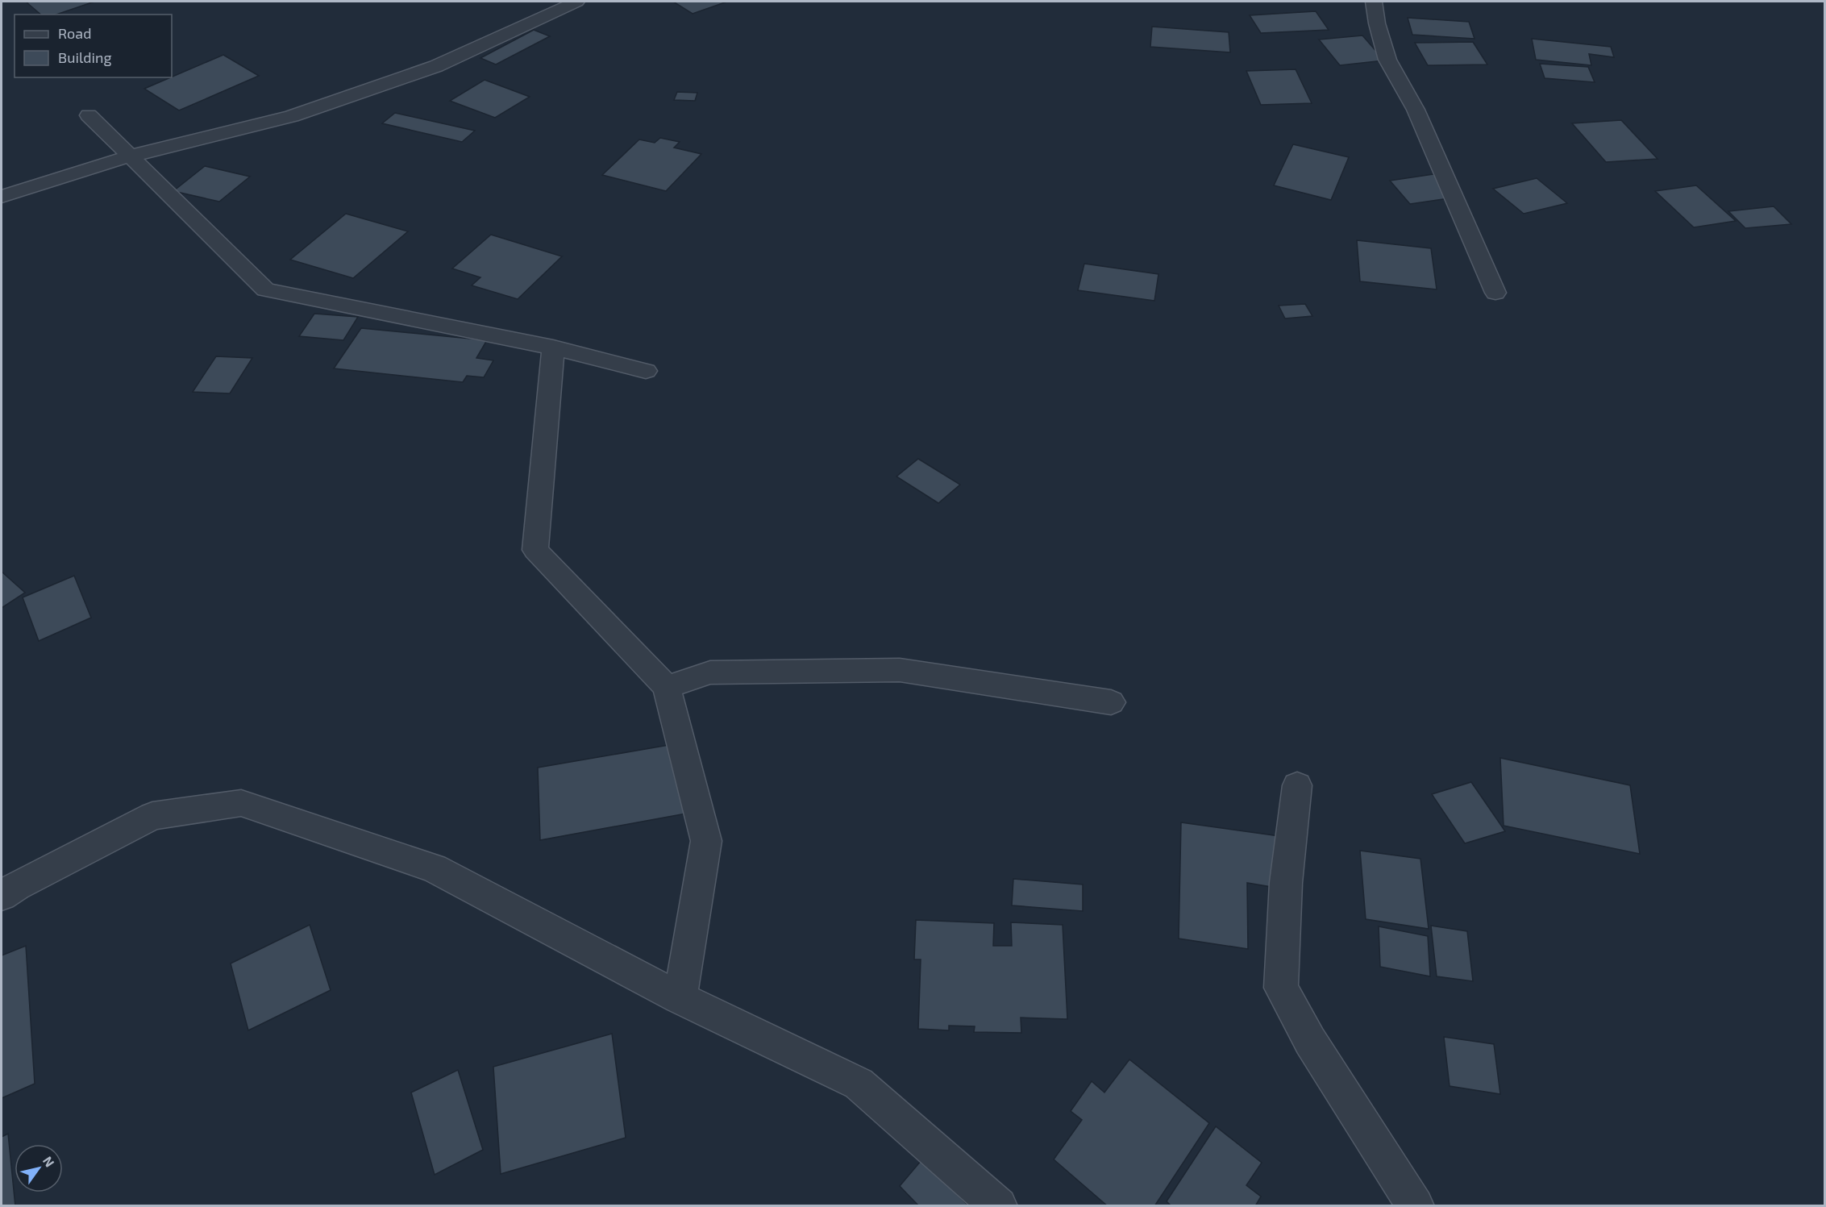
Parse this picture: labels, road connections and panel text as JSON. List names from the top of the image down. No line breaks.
{"legend":["Road","Building"],"north":"top right"}
